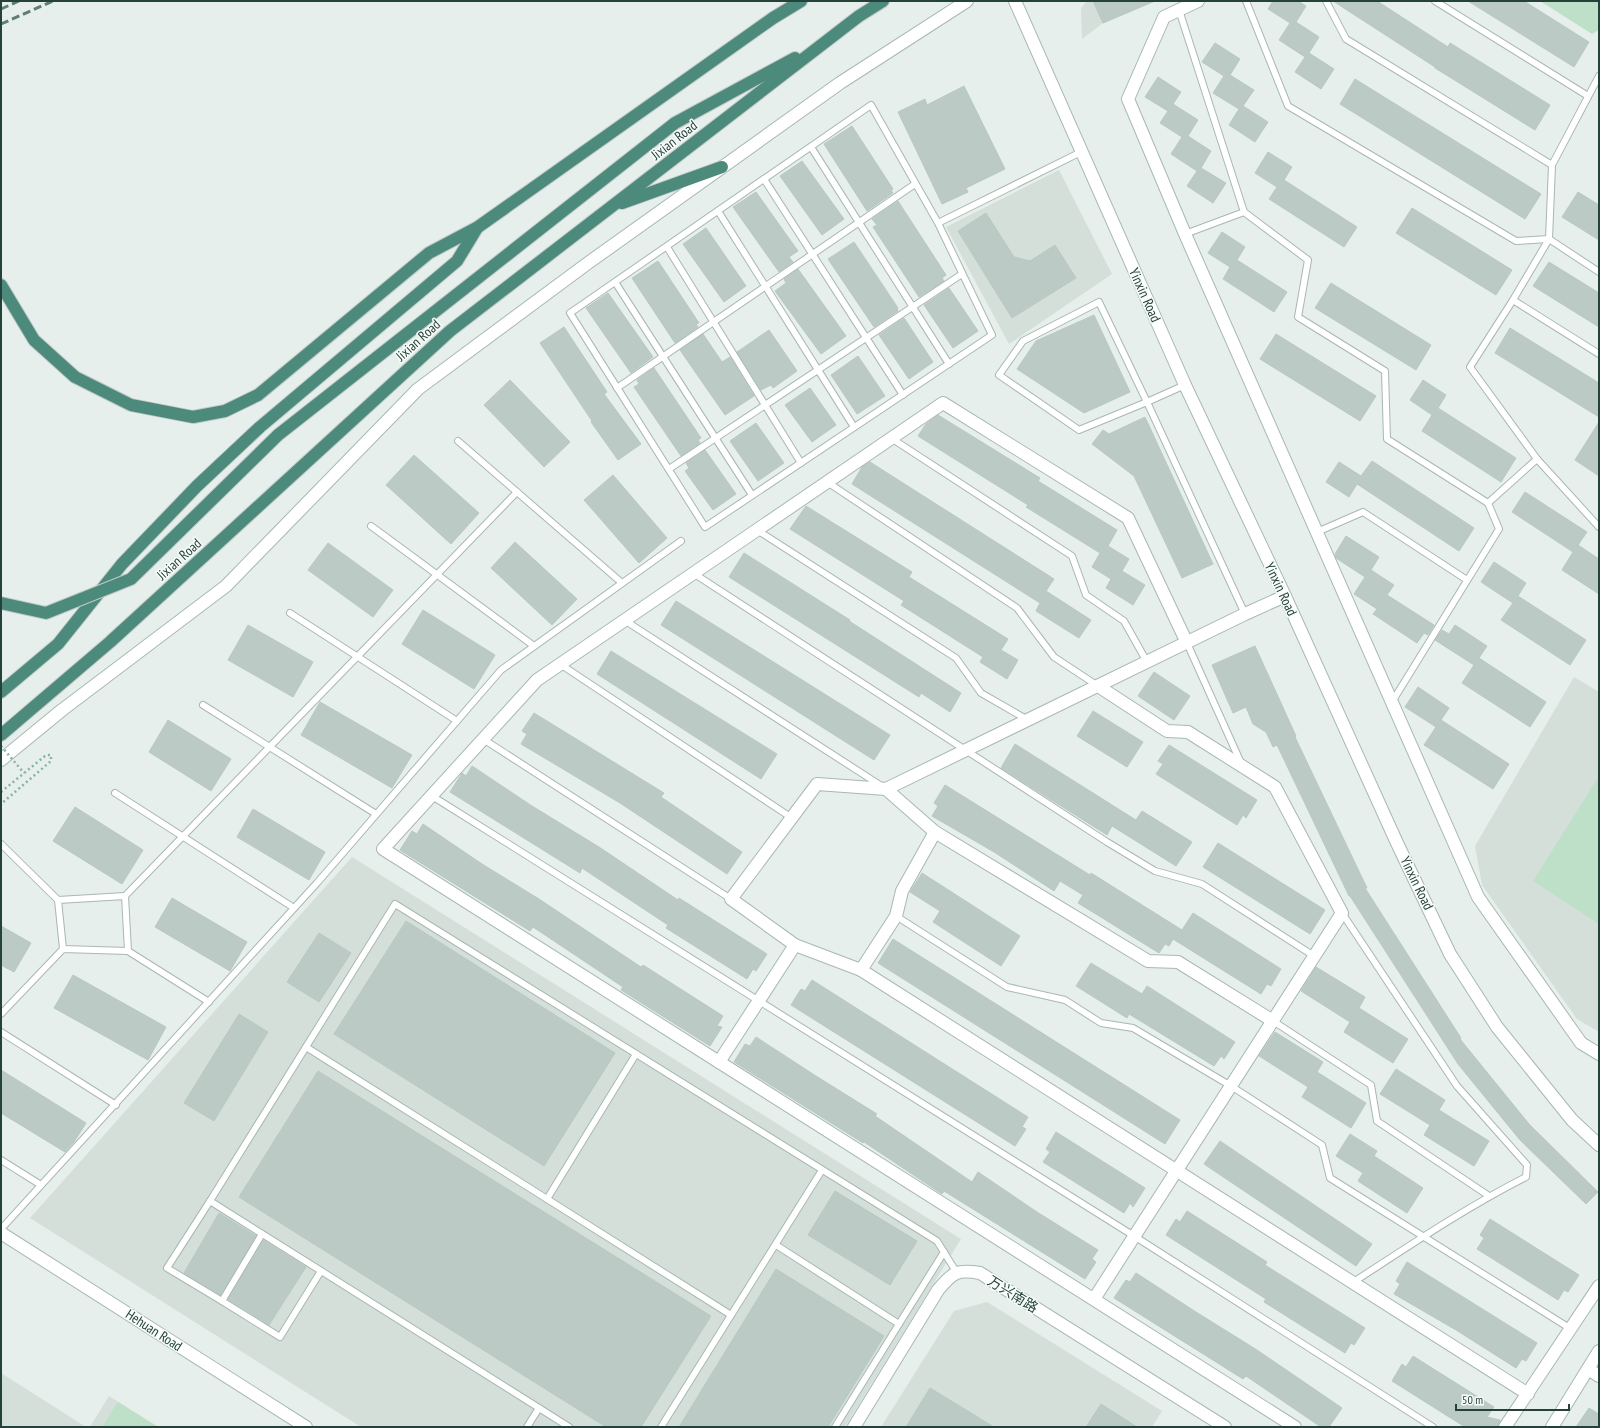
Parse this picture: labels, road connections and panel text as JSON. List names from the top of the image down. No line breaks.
{"streets":{"highway":["Jixian Road"],"street":["Yinxin Road","万兴南路","Hehuan Road"]},"scale_bar":"50 m"}
